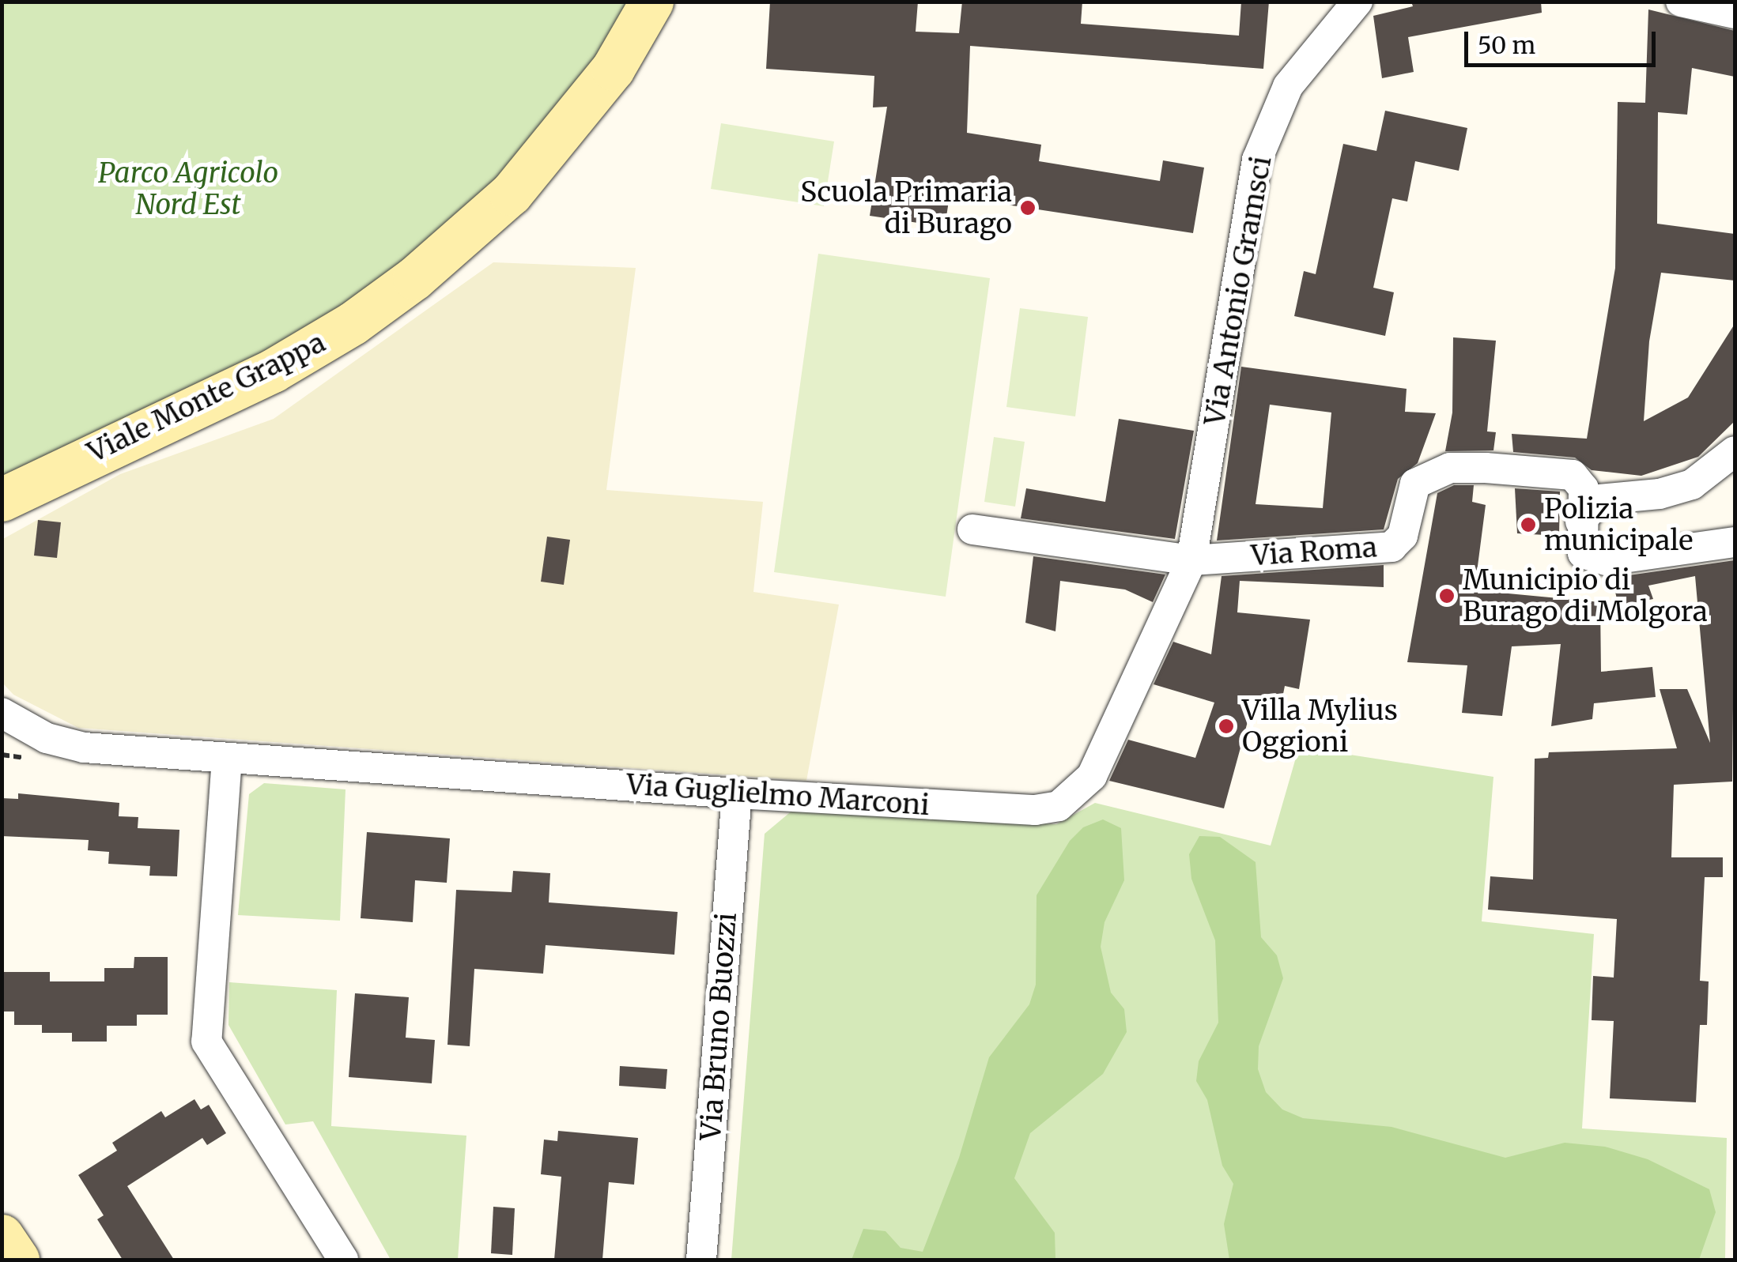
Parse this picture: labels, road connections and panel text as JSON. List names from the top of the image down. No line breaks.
{"streets":{"street":["Via Antonio Gramsci","Viale Monte Grappa","Via Roma","Via Guglielmo Marconi","Via Bruno Buozzi"]},"crossings":[["Via Antonio Gramsci","Via Roma"],["Via Antonio Gramsci","Via Guglielmo Marconi"],["Via Roma","Via Guglielmo Marconi"],["Via Guglielmo Marconi","Via Bruno Buozzi"]],"parks":["Parco Agricolo Nord Est"],"places":["Scuola Primaria di Burago","Polizia municipale","Municipio di Burago di Molgora","Villa Mylius Oggioni"],"scale_bar":"50 m"}
